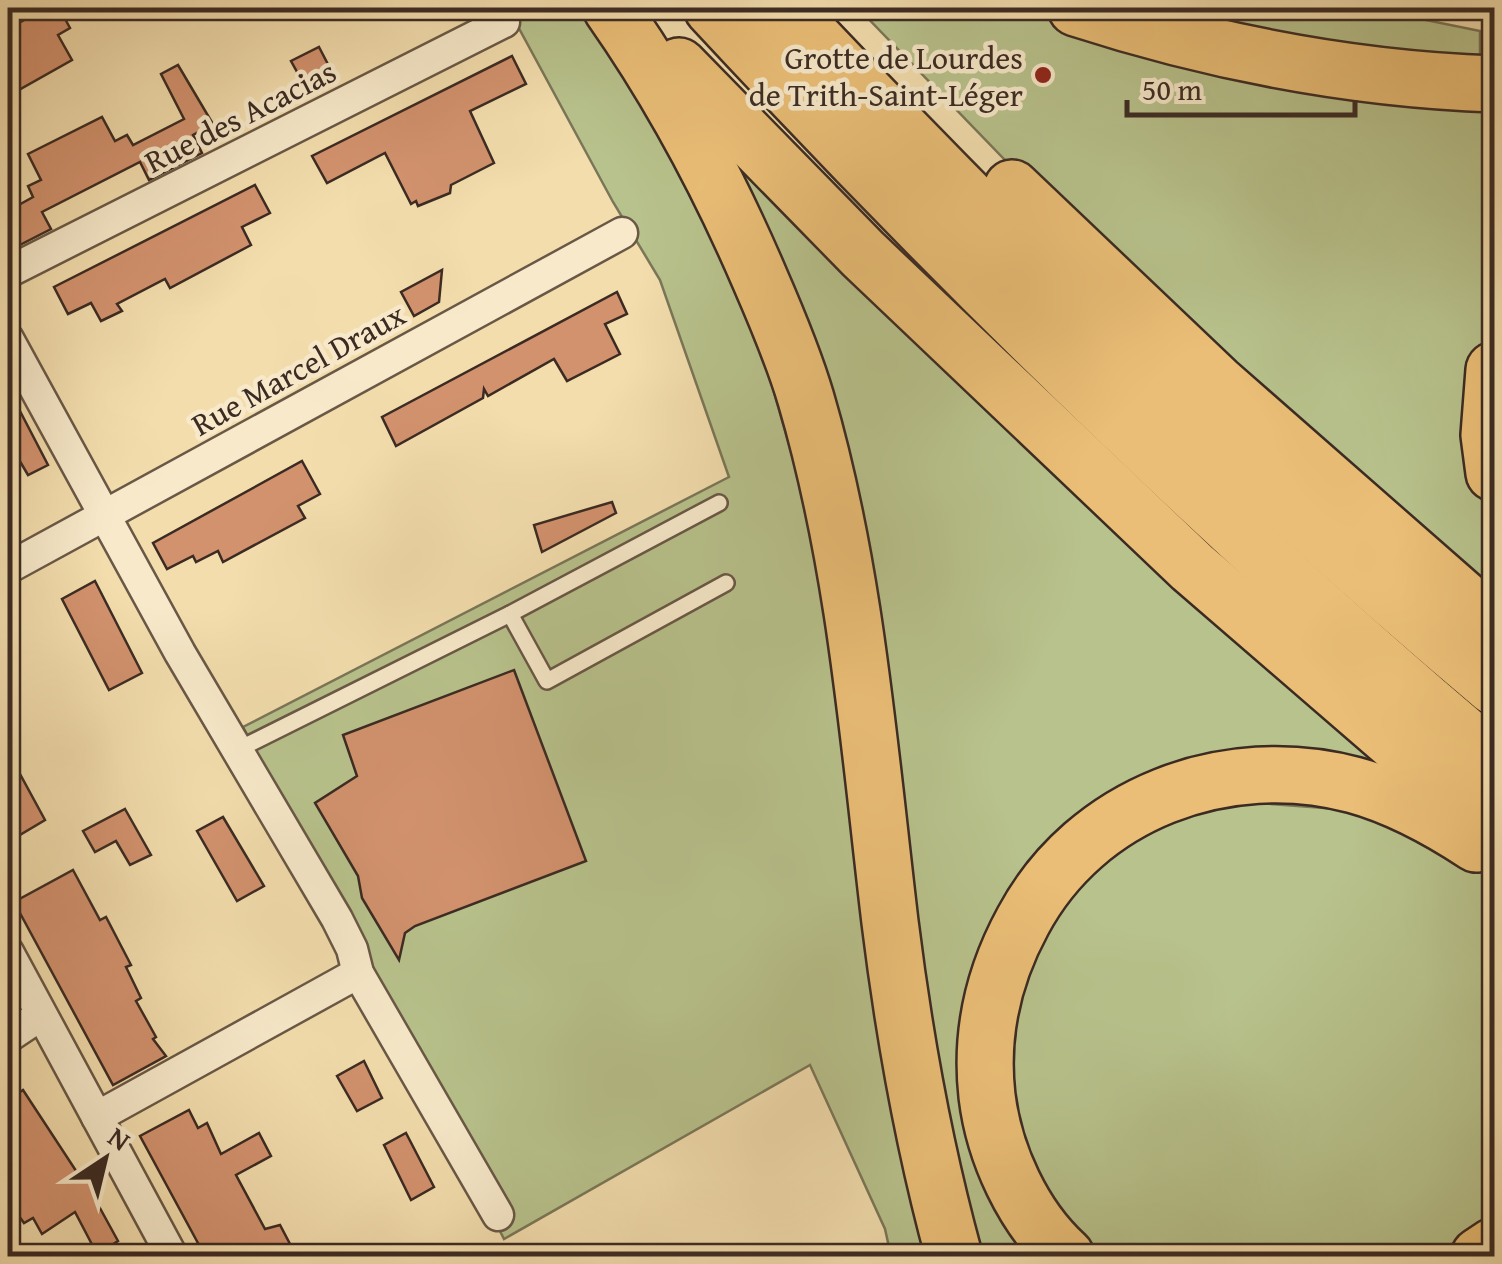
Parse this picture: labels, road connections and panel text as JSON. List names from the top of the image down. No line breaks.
{"streets":{"street":["Rue des Acacias","Rue Marcel Draux"]},"places":["Grotte de Lourdes de Trith-Saint-Léger"],"scale_bar":"50 m","north":"top right"}
